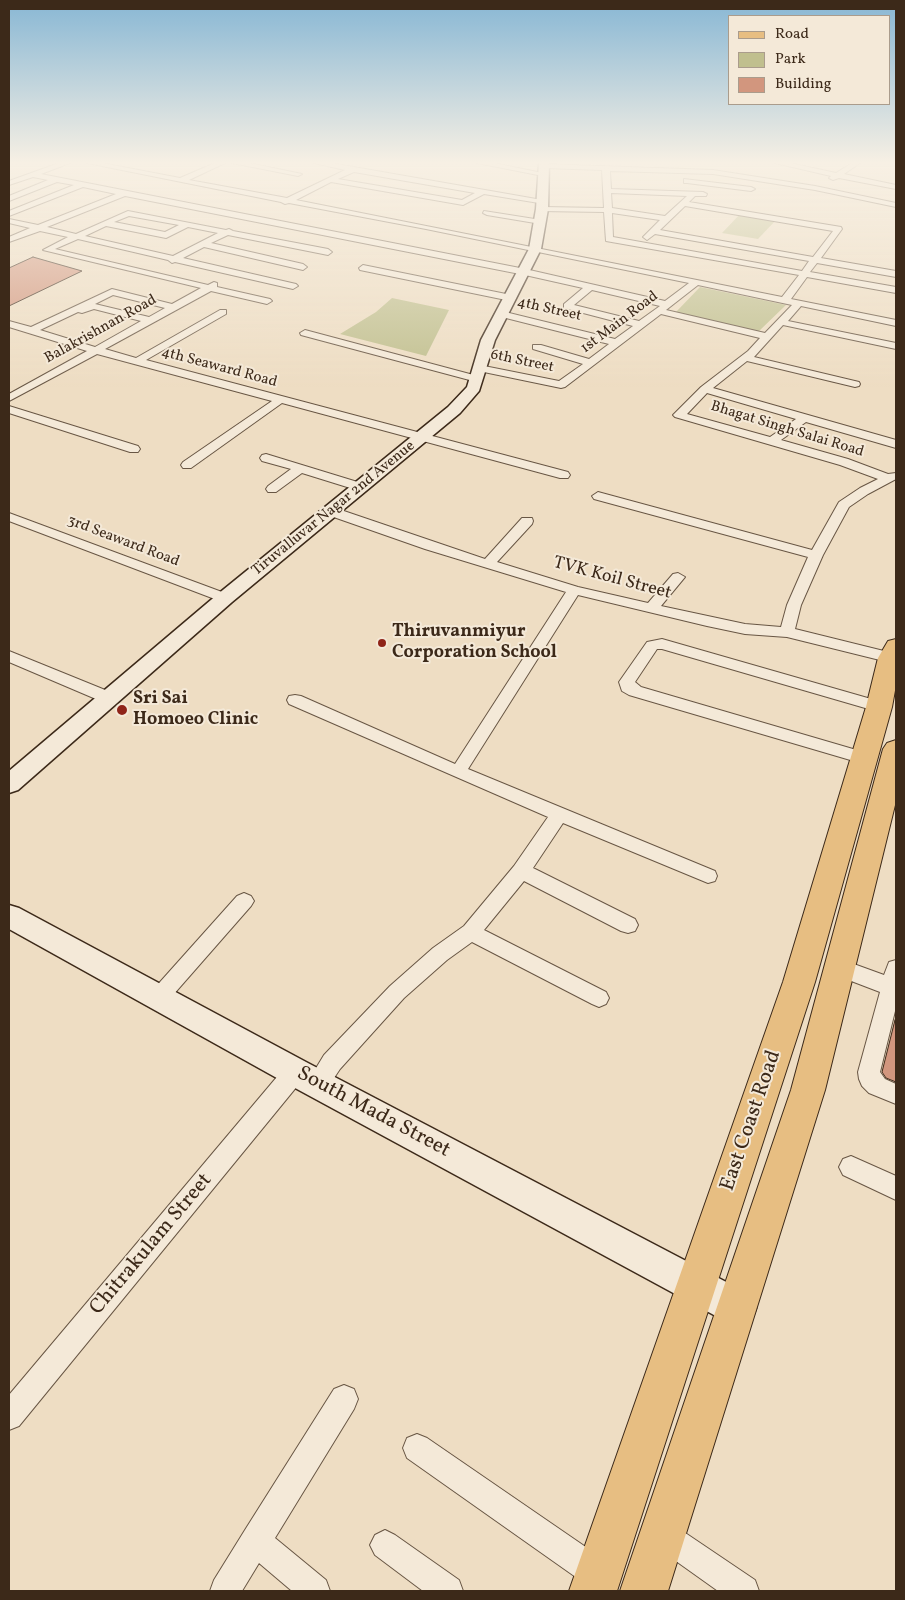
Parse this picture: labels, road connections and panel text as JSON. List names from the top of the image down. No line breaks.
{"streets":{"main road":["East Coast Road"],"street":["4th Street","1st Main Road","Balakrishnan Road","6th Street","4th Seaward Road","Bhagat Singh Salai Road","Tiruvalluvar Nagar 2nd Avenue","3rd Seaward Road","TVK Koil Street","South Mada Street","Chitrakulam Street"]},"crossings":[["4th Street","1st Main Road"],["4th Street","Tiruvalluvar Nagar 2nd Avenue"],["1st Main Road","6th Street"],["Balakrishnan Road","4th Seaward Road"],["6th Street","Tiruvalluvar Nagar 2nd Avenue"],["4th Seaward Road","Tiruvalluvar Nagar 2nd Avenue"],["Tiruvalluvar Nagar 2nd Avenue","3rd Seaward Road"],["Tiruvalluvar Nagar 2nd Avenue","TVK Koil Street"],["TVK Koil Street","East Coast Road"],["South Mada Street","East Coast Road"],["South Mada Street","Chitrakulam Street"]],"places":["Thiruvanmiyur Corporation School","Sri Sai Homoeo Clinic"],"legend":["Road","Park","Building"]}
